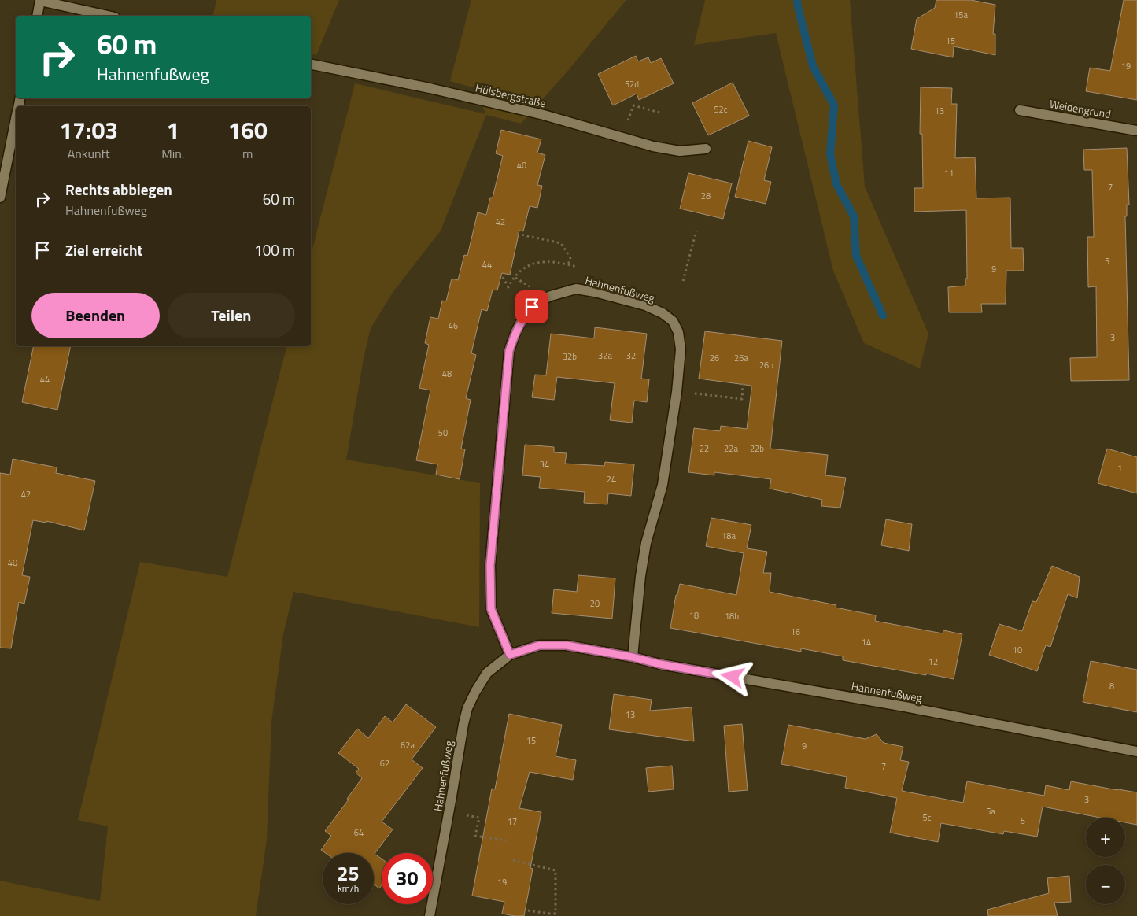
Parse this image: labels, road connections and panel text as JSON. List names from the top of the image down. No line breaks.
{"streets":{"street":["Hülsbergstraße","Weidengrund","Hahnenfußweg"]},"house_numbers":["15a","15","19","52d","52c","13","40","11","7","28","42","5","44","9","46","3","32a","32","32b","26","26a","26b","48","44","50","22","22a","22b","34","1","24","42","18a","40","20","18","18b","16","14","10","12","8","13","15","62a","9","62","7","3","5a","5c","5","17","64","19"],"page":{"turn":["60 m","Hahnenfußweg"],"eta":["17:03","Ankunft","1","Min.","160","m"],"list":[{"name":"Rechts abbiegen","note":"Hahnenfußweg","value":"60 m"},{"name":"Ziel erreicht","value":"100 m"}],"buttons":["Beenden","Teilen"],"map_buttons":["+","−"],"speed":"25 km/h","limit":"30"}}
